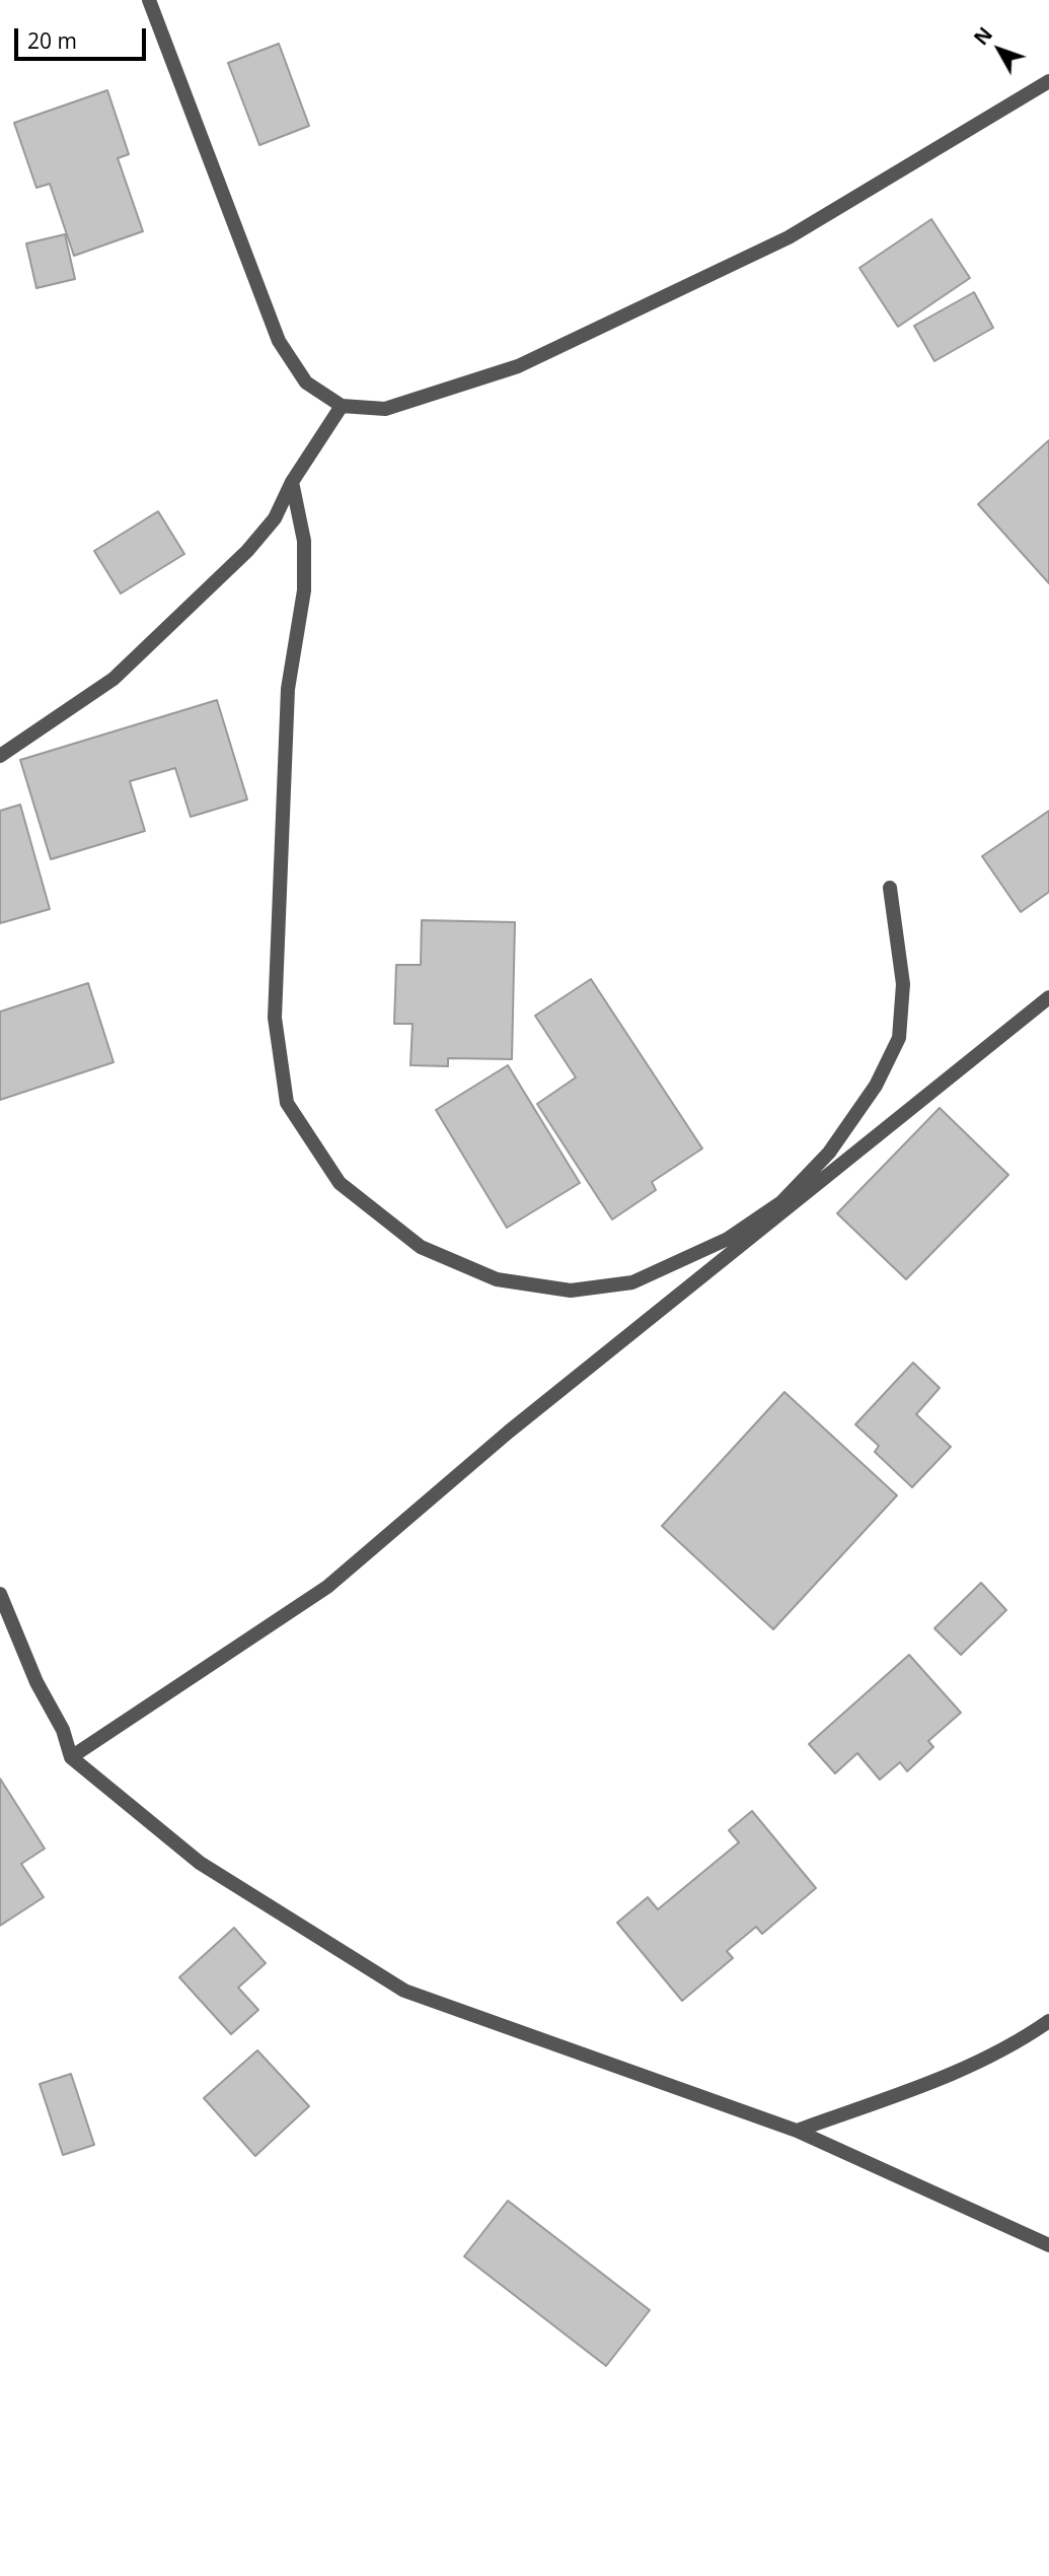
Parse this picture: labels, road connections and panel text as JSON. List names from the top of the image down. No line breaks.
{"scale_bar":"20 m","north":"top left"}
